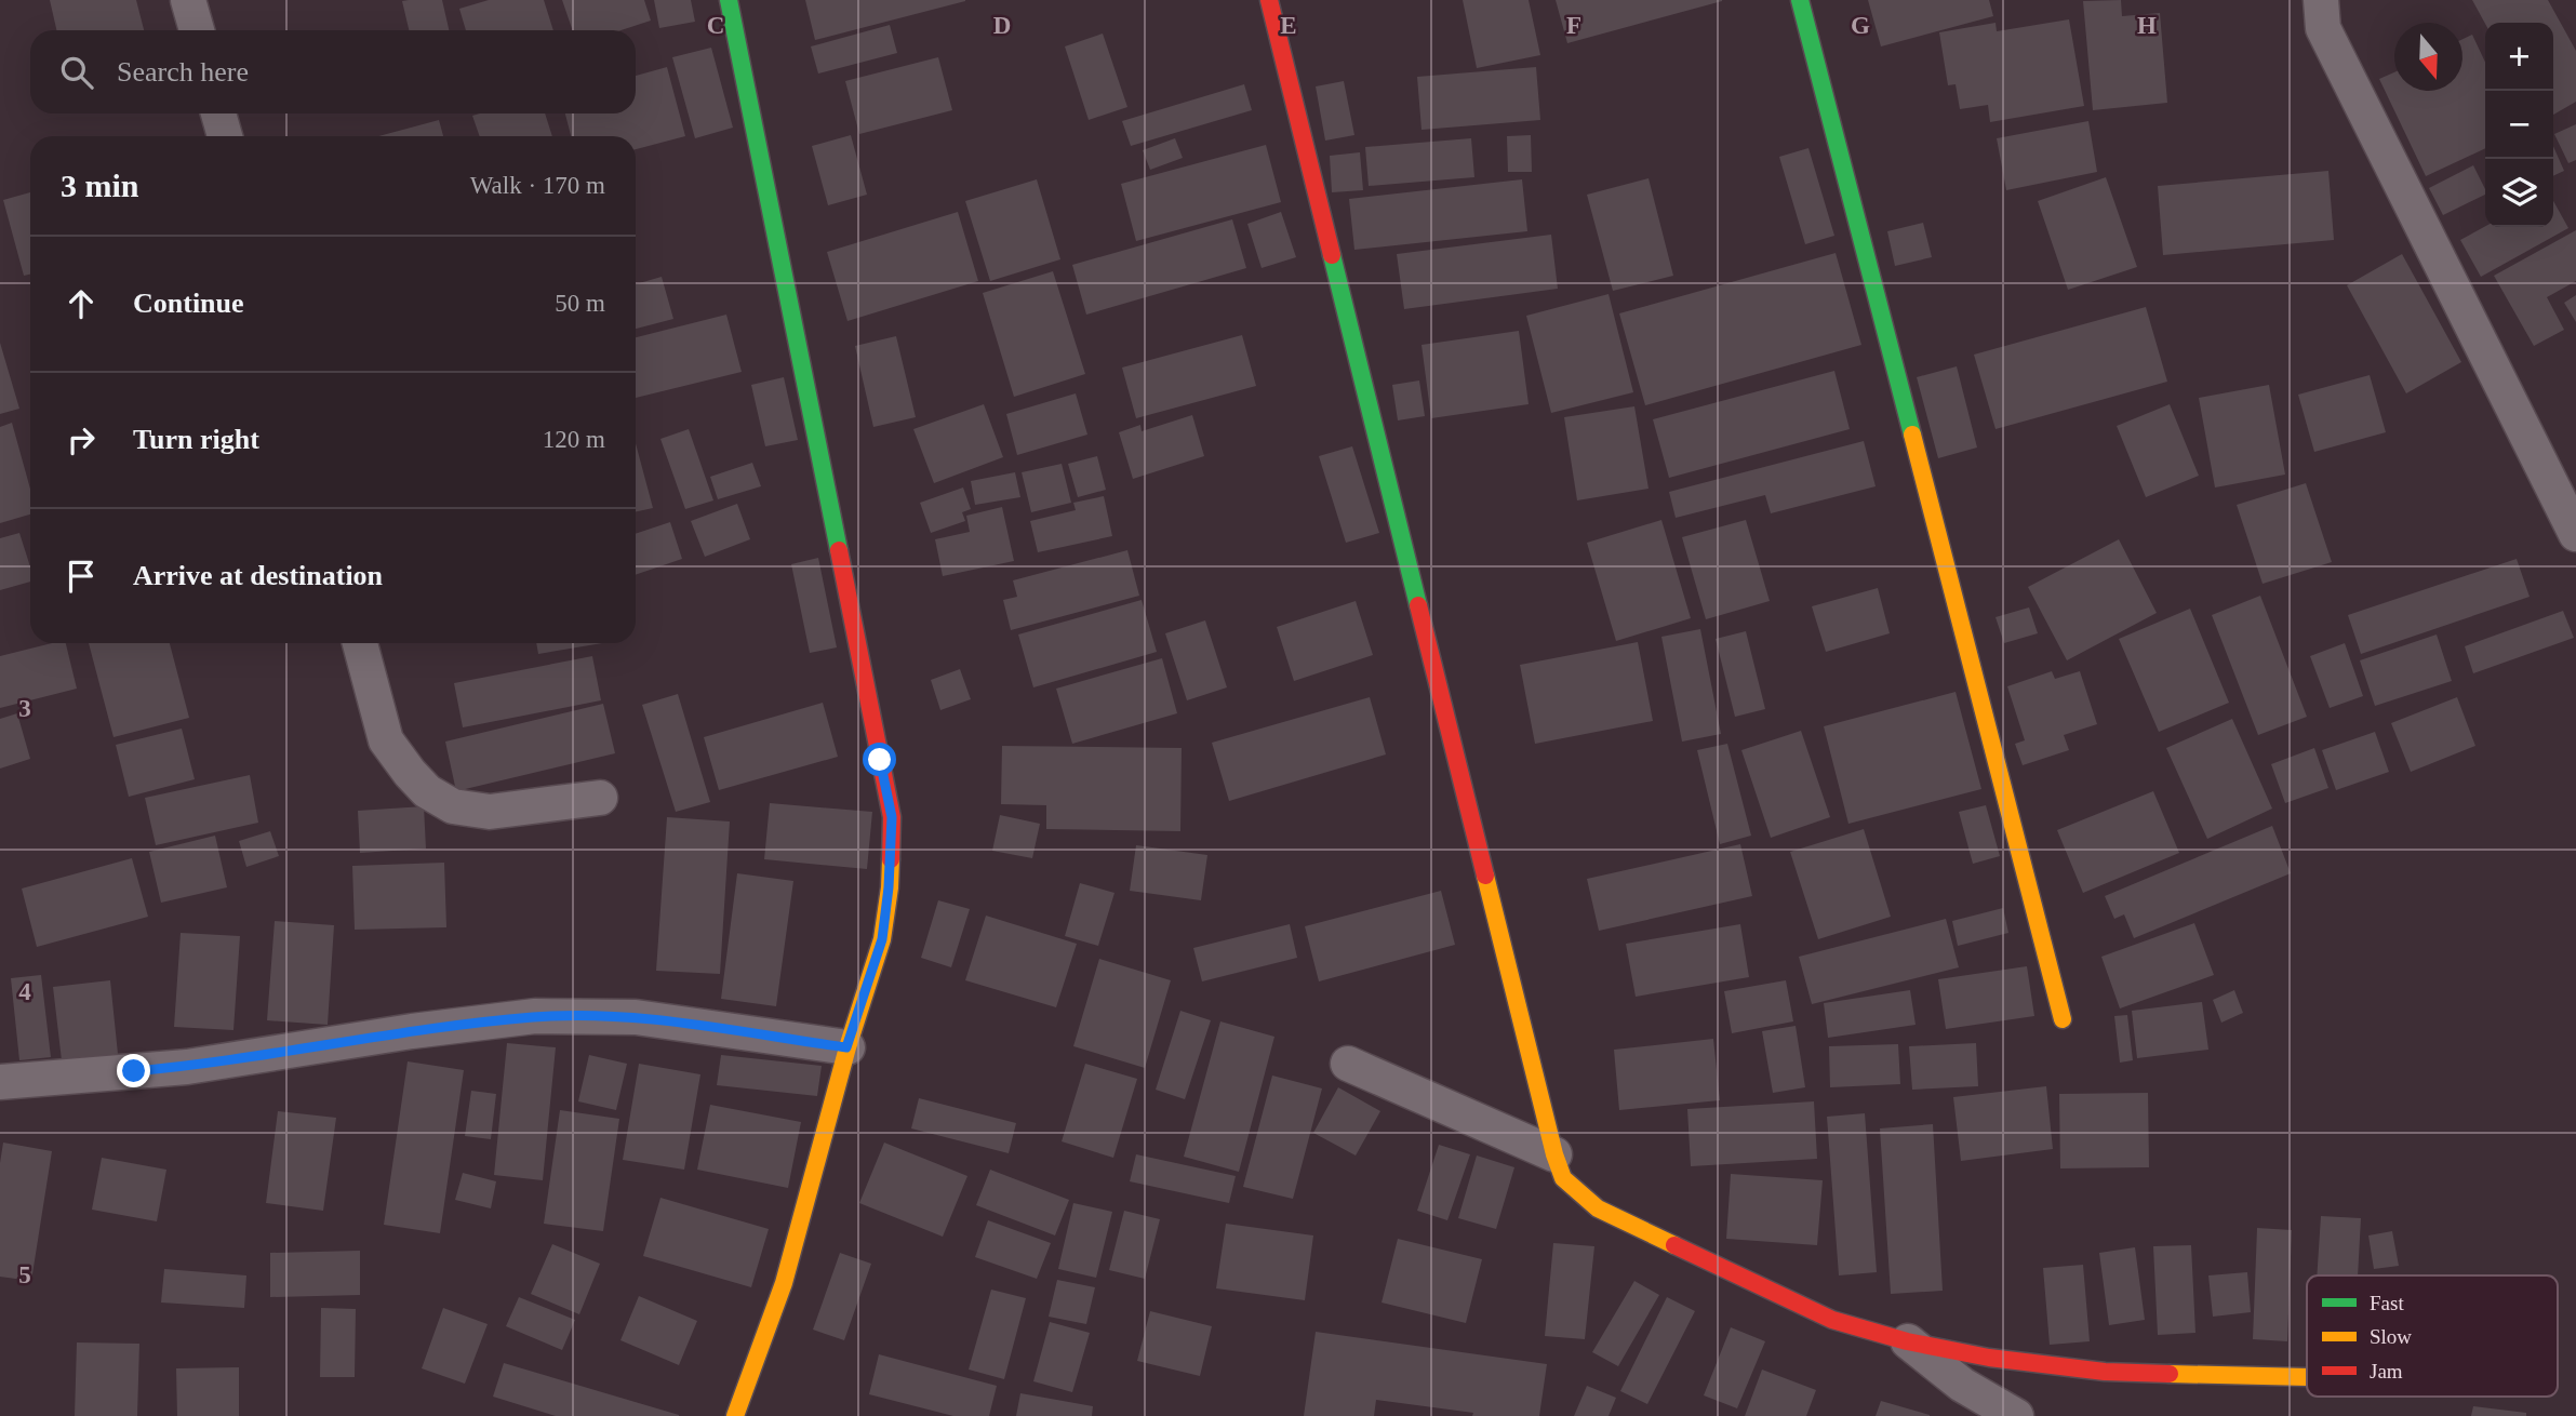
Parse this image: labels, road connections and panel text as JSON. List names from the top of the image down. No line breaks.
{"legend":["Fast","Slow","Jam"],"north":"bottom","page":{"map_buttons":["+","−"],"search":"Search here","heading":["3 min","Walk · 170 m"],"list":[["Continue","50 m"],["Turn right","120 m"],"Arrive at destination"]},"grid":{"columns":["C","D","E","F","G","H"],"rows":["3","4","5"]}}
